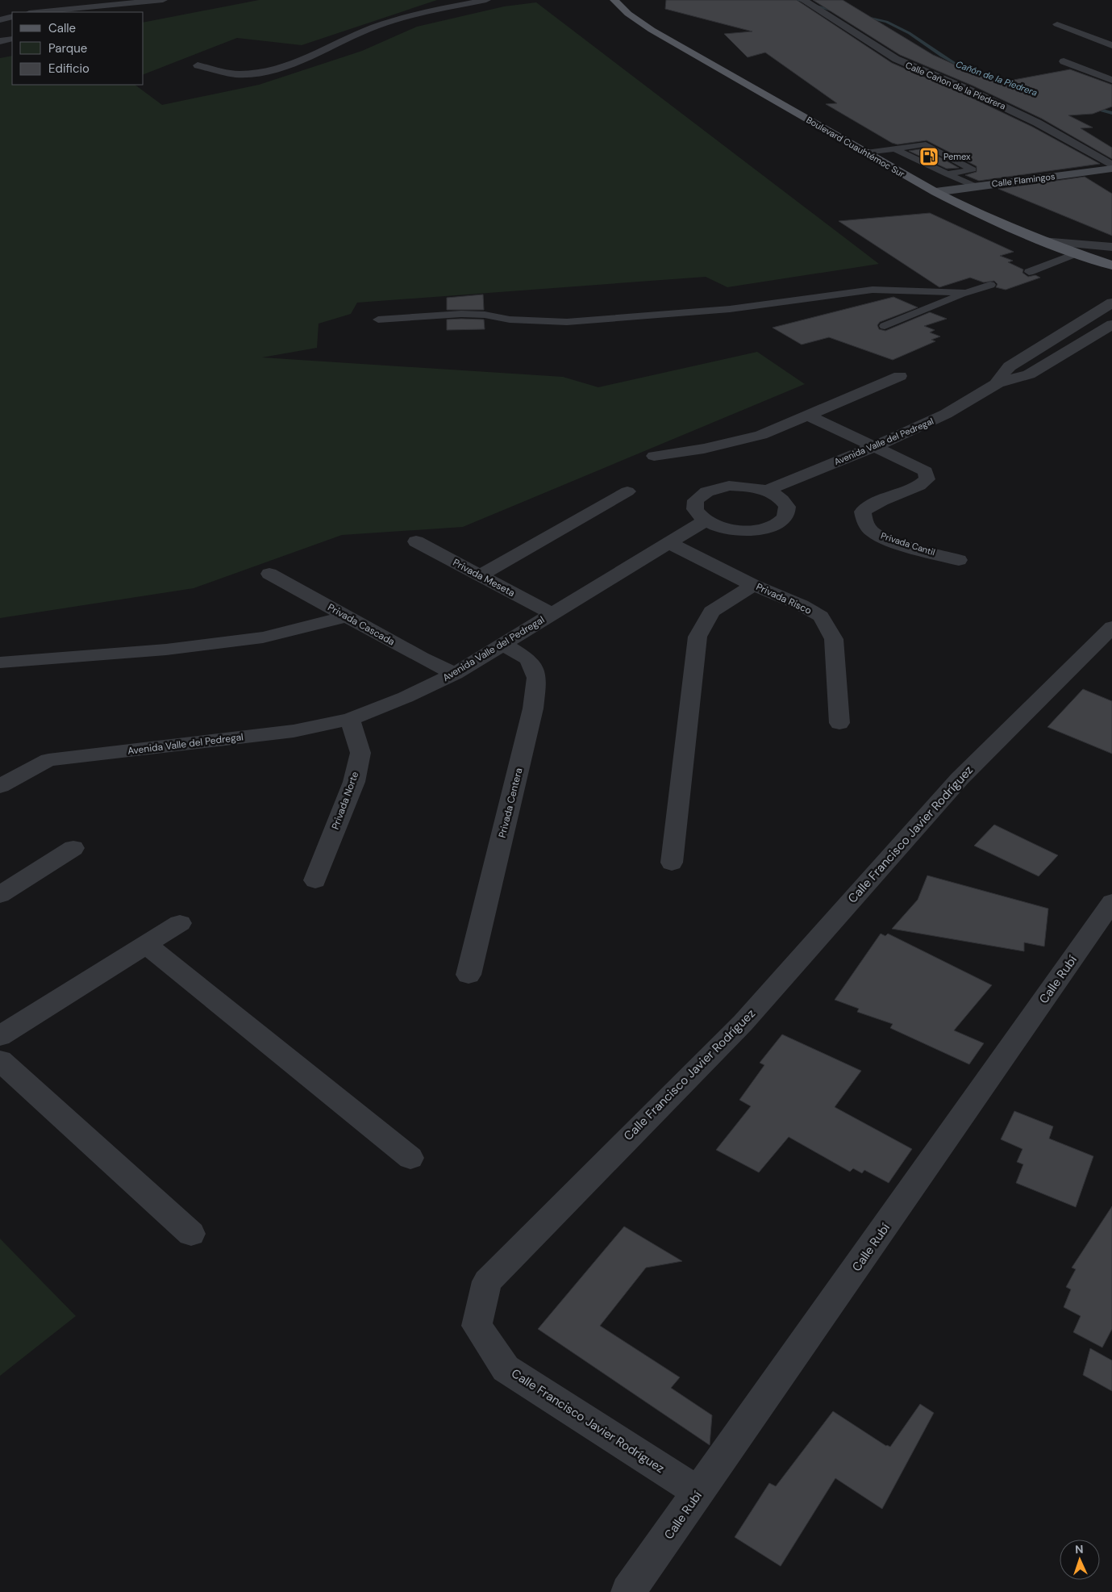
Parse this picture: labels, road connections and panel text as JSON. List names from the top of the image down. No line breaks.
{"streets":{"main road":["Boulevard Cuauhtémoc Sur"],"street":["Calle Cañon de la Piedrera","Calle Flamingos","Avenida Valle del Pedregal","Privada Cantil","Privada Meseta","Privada Risco","Privada Cascada","Privada Norte","Privada Centera","Calle Francisco Javier Rodríguez","Calle Rubí"]},"crossings":[["Boulevard Cuauhtémoc Sur","Calle Flamingos"],["Avenida Valle del Pedregal","Privada Cantil"],["Avenida Valle del Pedregal","Privada Meseta"],["Avenida Valle del Pedregal","Privada Risco"],["Avenida Valle del Pedregal","Privada Cascada"],["Avenida Valle del Pedregal","Privada Norte"],["Avenida Valle del Pedregal","Privada Centera"],["Calle Francisco Javier Rodríguez","Calle Rubí"]],"water":["Cañón de la Piedrera"],"places":{"fuel station":["Pemex"]},"legend":["Calle","Parque","Edificio"],"north":"top"}
